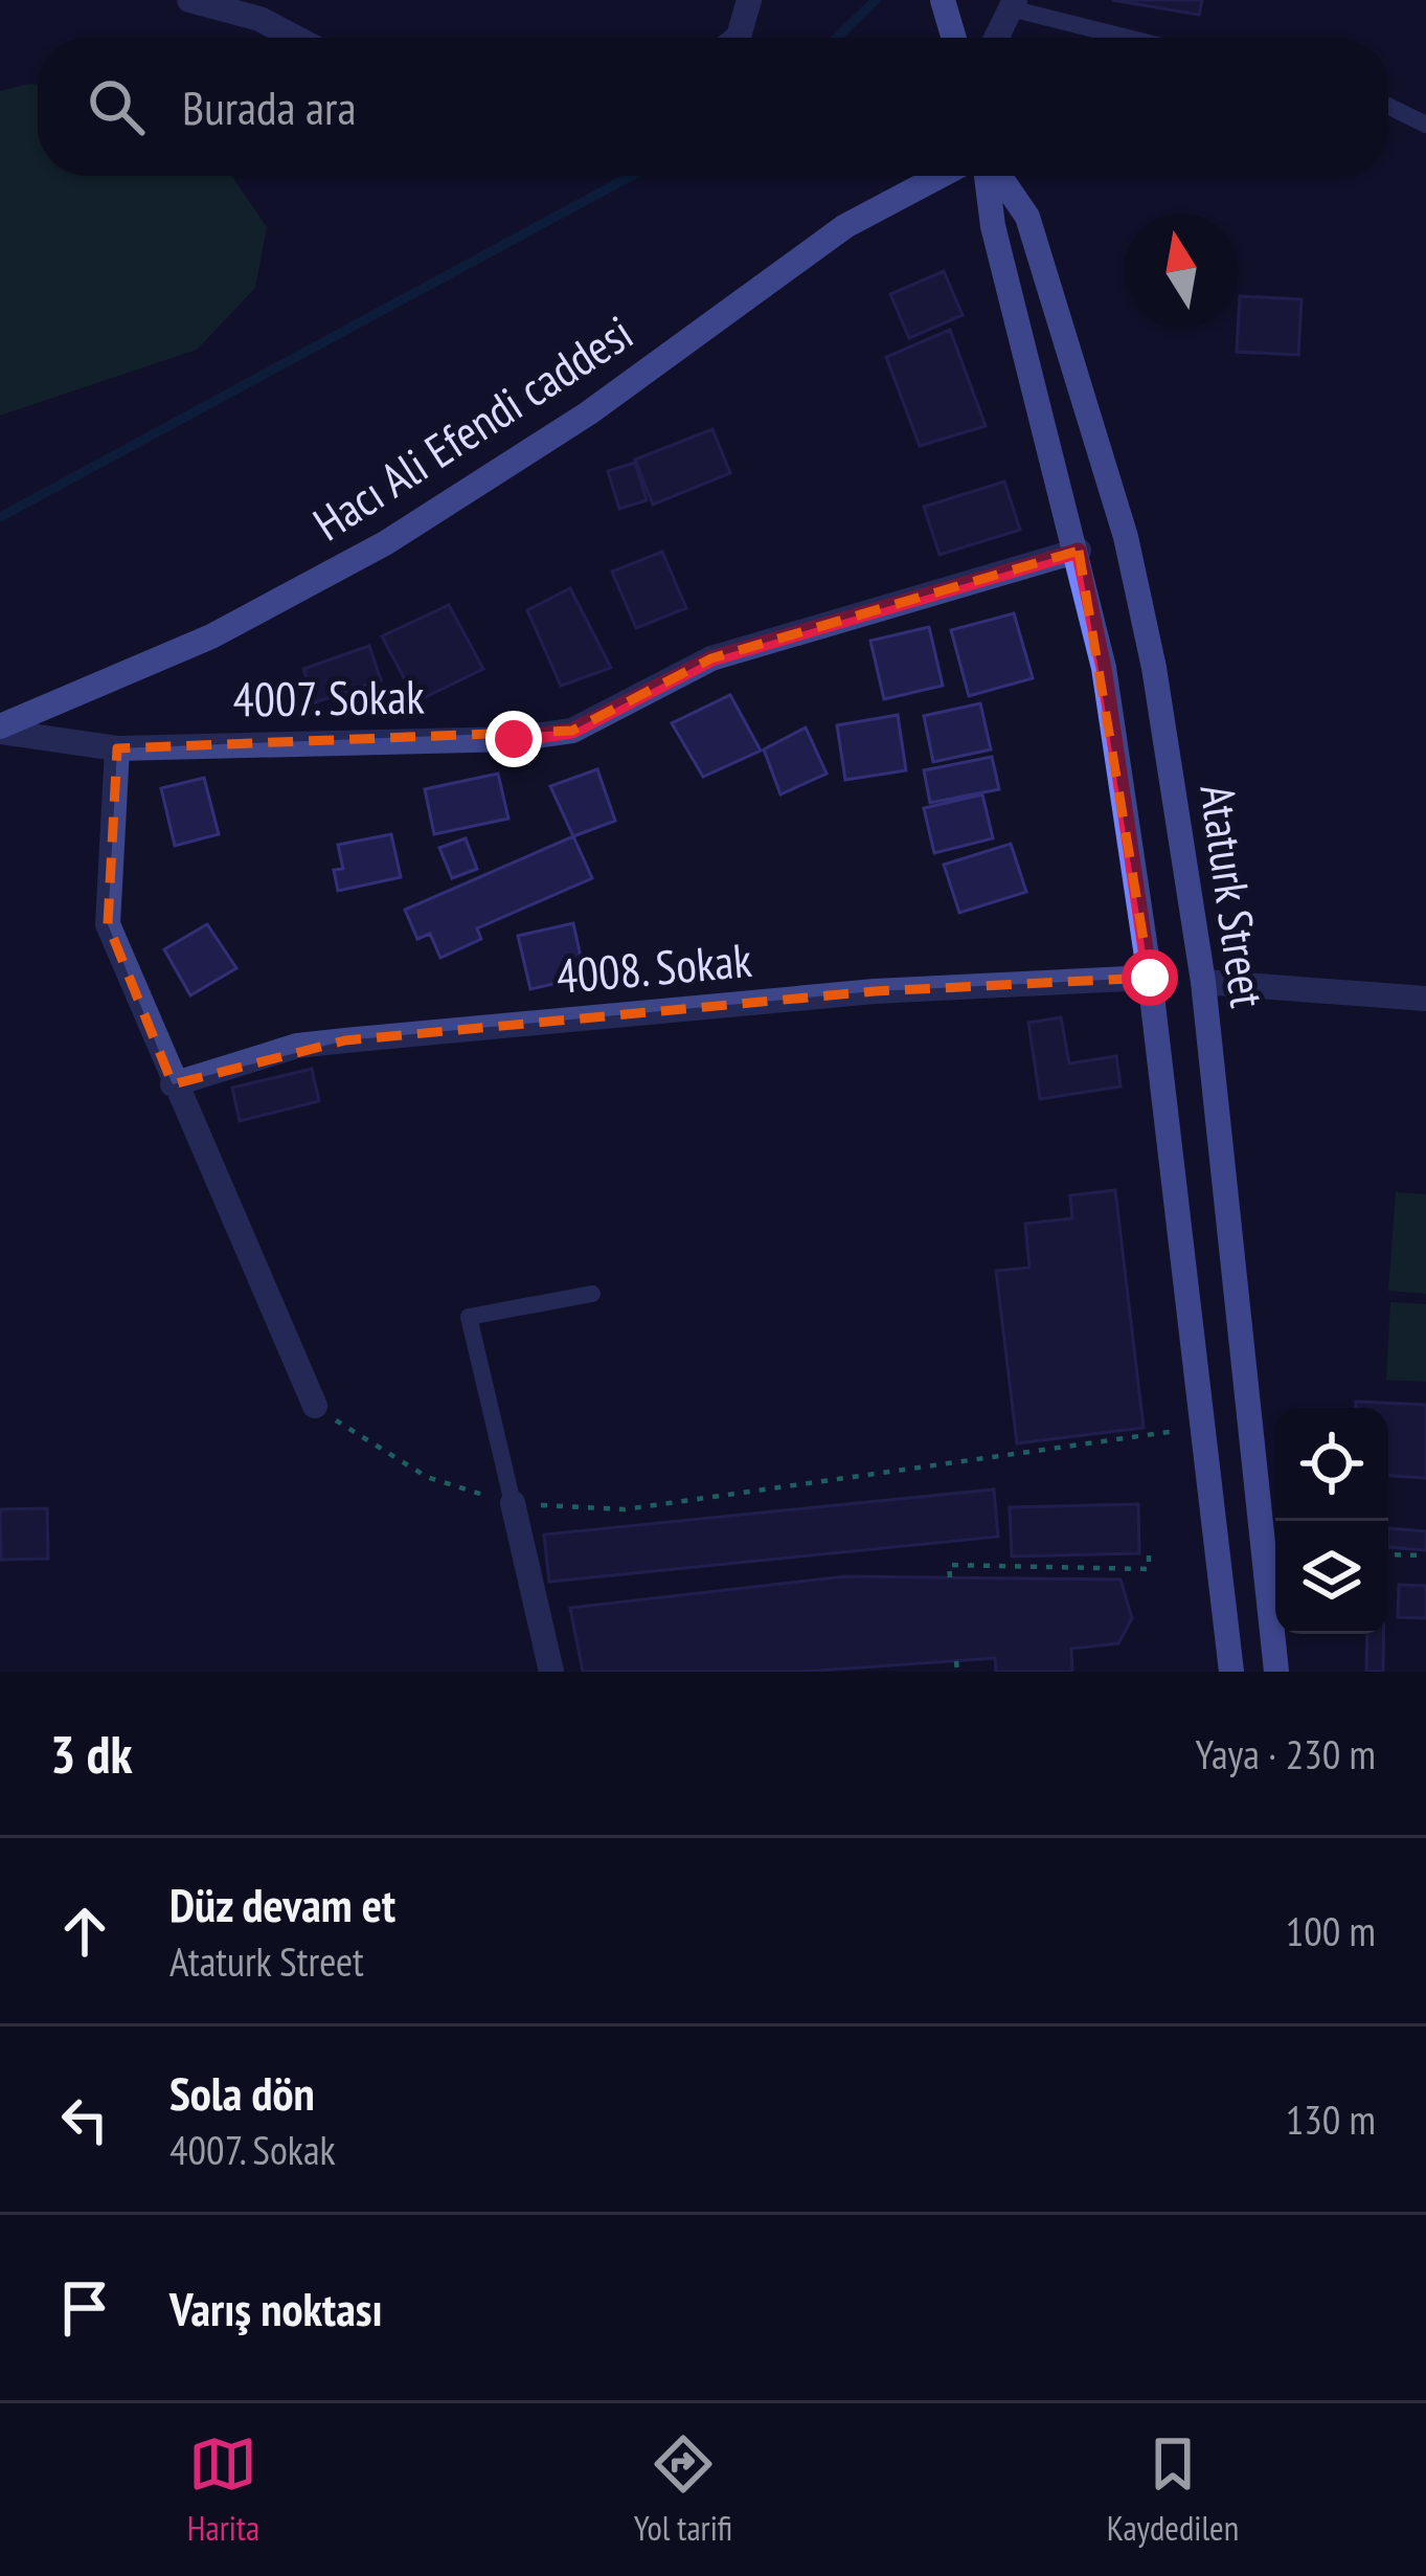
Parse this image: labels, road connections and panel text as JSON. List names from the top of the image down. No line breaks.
{"streets":{"street":["Hacı Ali Efendi caddesi","4007. Sokak","Ataturk Street","4008. Sokak"]},"crossings":[["Hacı Ali Efendi caddesi","4007. Sokak"],["4007. Sokak","Ataturk Street"],["Ataturk Street","4008. Sokak"]],"north":"top","page":{"search":"Burada ara","heading":["3 dk","Yaya · 230 m"],"list":[["Düz devam et","Ataturk Street","100 m"],["Sola dön","4007. Sokak","130 m"],"Varış noktası"],"nav":["Harita","Yol tarifi","Kaydedilen"]}}
